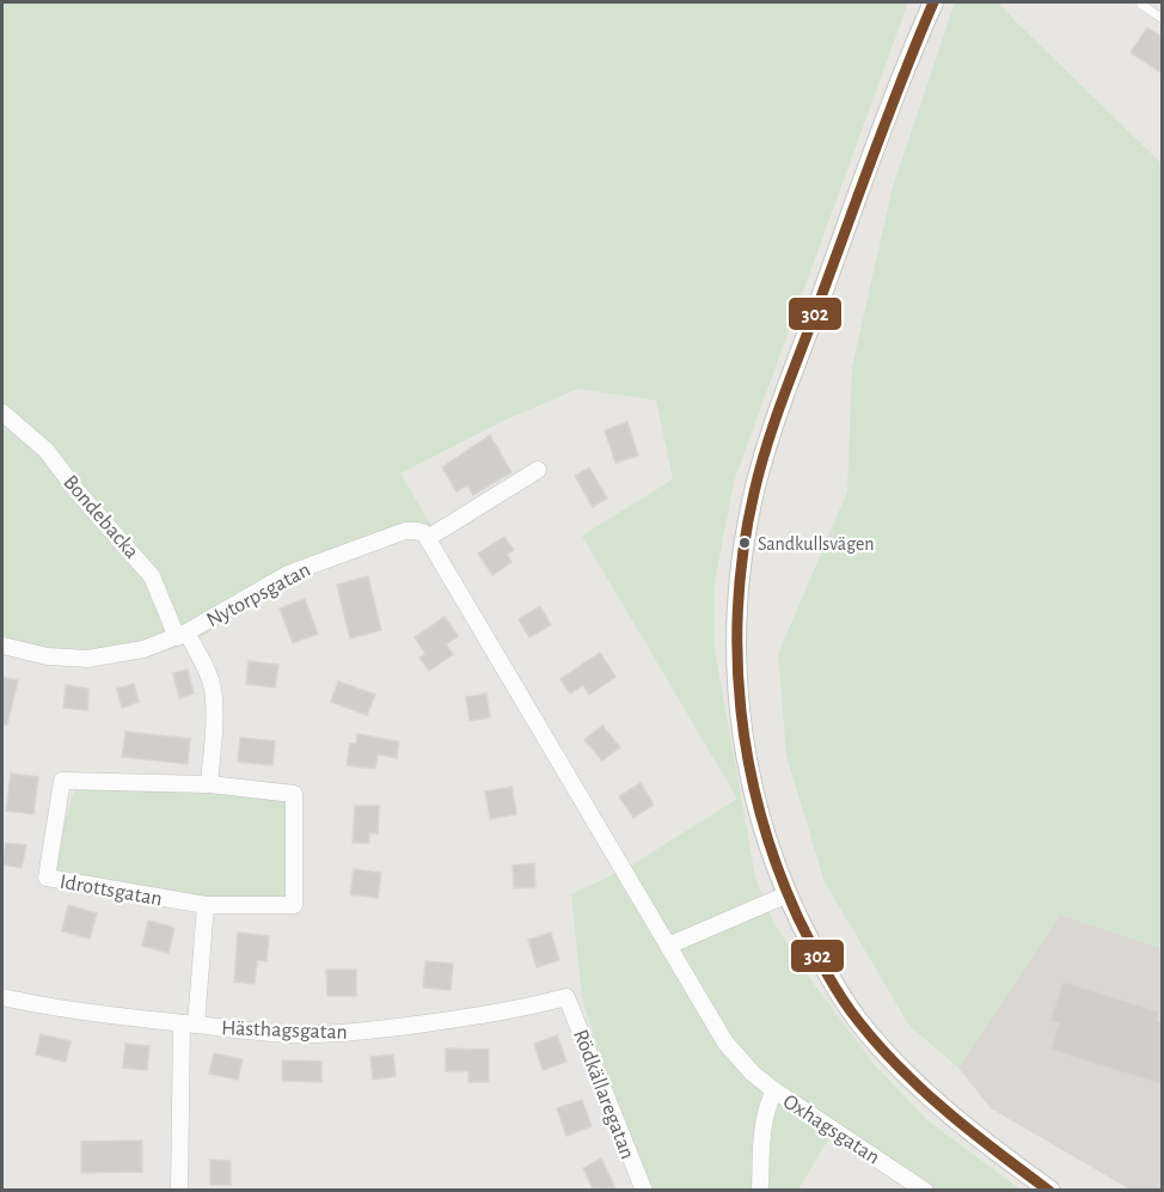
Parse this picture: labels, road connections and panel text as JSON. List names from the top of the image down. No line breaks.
{"streets":{"street":["Bondebacka","Nytorpsgatan","Idrottsgatan","Hästhagsgatan","Rödkällaregatan","Oxhagsgatan"]},"crossings":[["Bondebacka","Nytorpsgatan"],["Hästhagsgatan","Rödkällaregatan"]],"places":["Sandkullsvägen"],"lines":["transit line 302"]}
